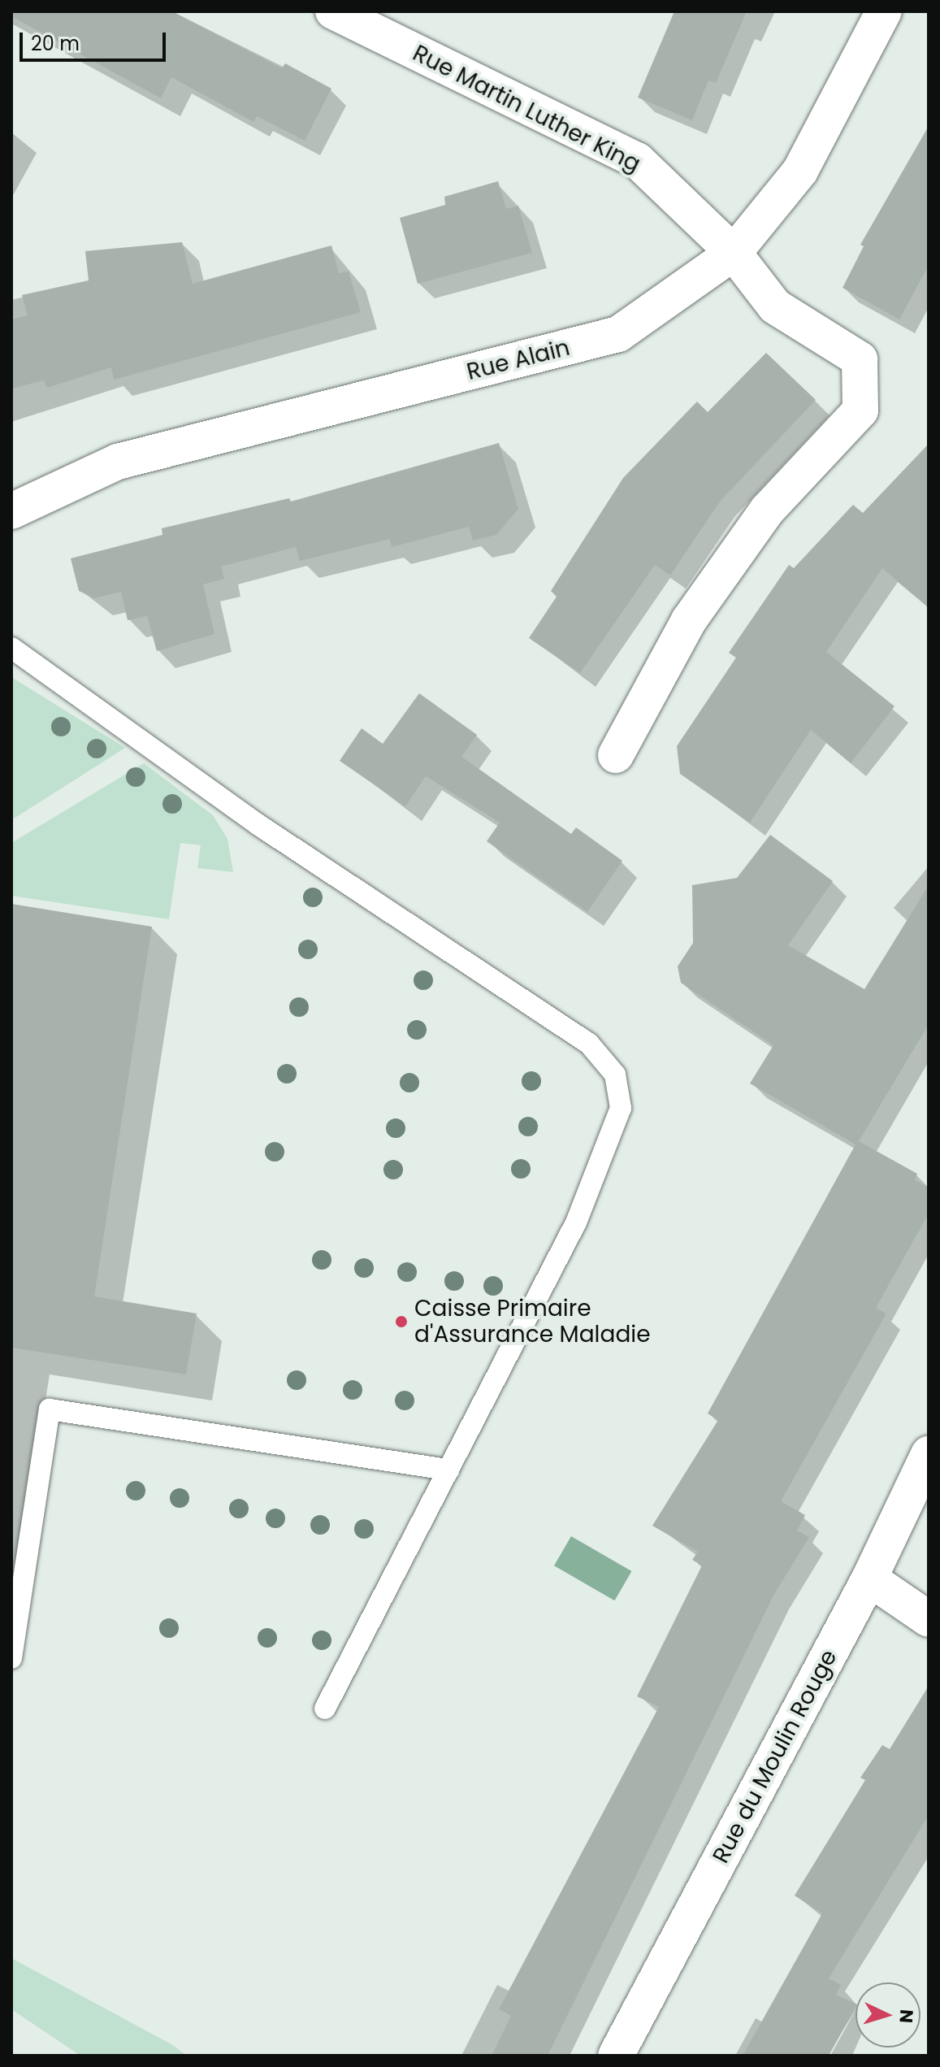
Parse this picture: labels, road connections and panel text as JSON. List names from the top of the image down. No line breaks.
{"streets":{"street":["Rue Martin Luther King","Rue Alain","Rue du Moulin Rouge"]},"crossings":[["Rue Martin Luther King","Rue Alain"]],"places":["Caisse Primaire d'Assurance Maladie"],"scale_bar":"20 m","north":"right"}
